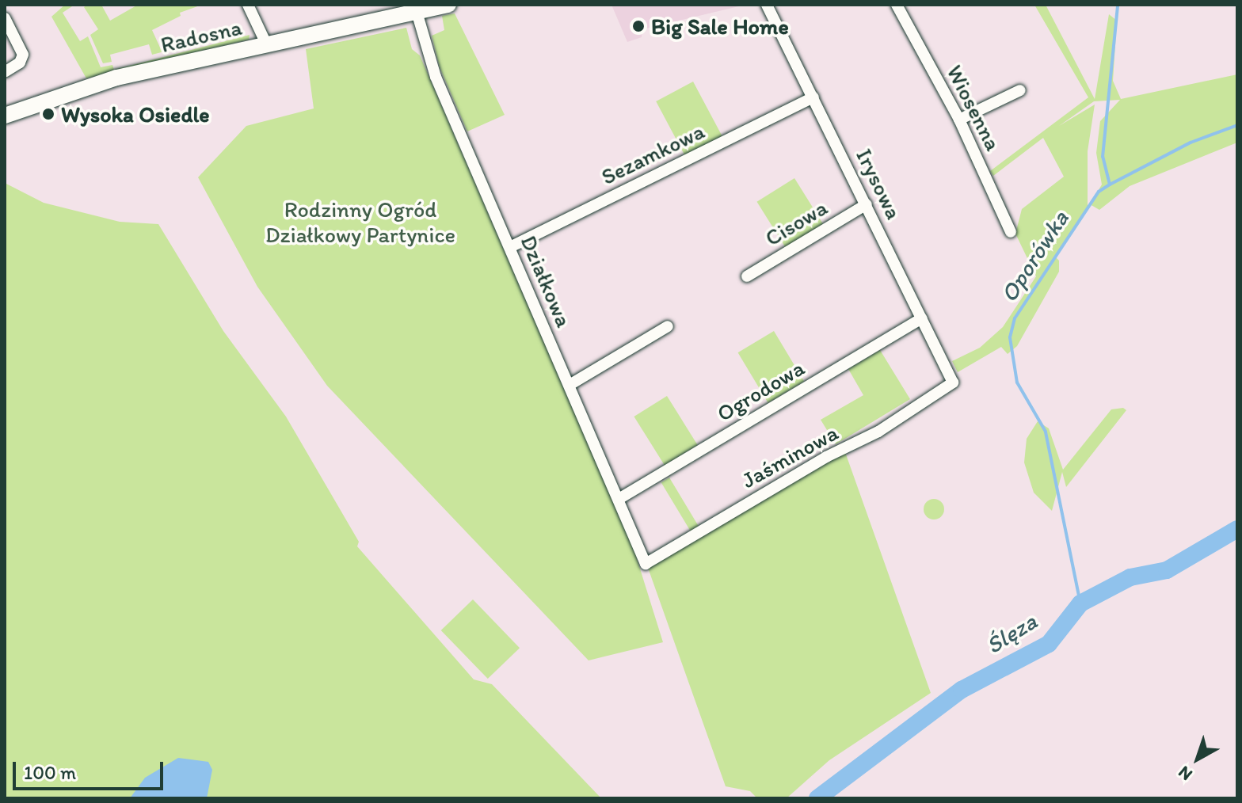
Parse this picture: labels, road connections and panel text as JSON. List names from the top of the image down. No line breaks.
{"streets":{"street":["Radosna","Wiosenna","Sezamkowa","Irysowa","Cisowa","Działkowa","Ogrodowa","Jaśminowa"]},"crossings":[["Radosna","Działkowa"],["Sezamkowa","Irysowa"],["Sezamkowa","Działkowa"],["Irysowa","Cisowa"],["Irysowa","Ogrodowa"],["Irysowa","Jaśminowa"],["Działkowa","Ogrodowa"],["Działkowa","Jaśminowa"]],"water":["Oporówka","Ślęza"],"parks":["Rodzinny Ogród Działkowy Partynice"],"places":["Big Sale Home","Wysoka Osiedle"],"scale_bar":"100 m","north":"bottom left"}
